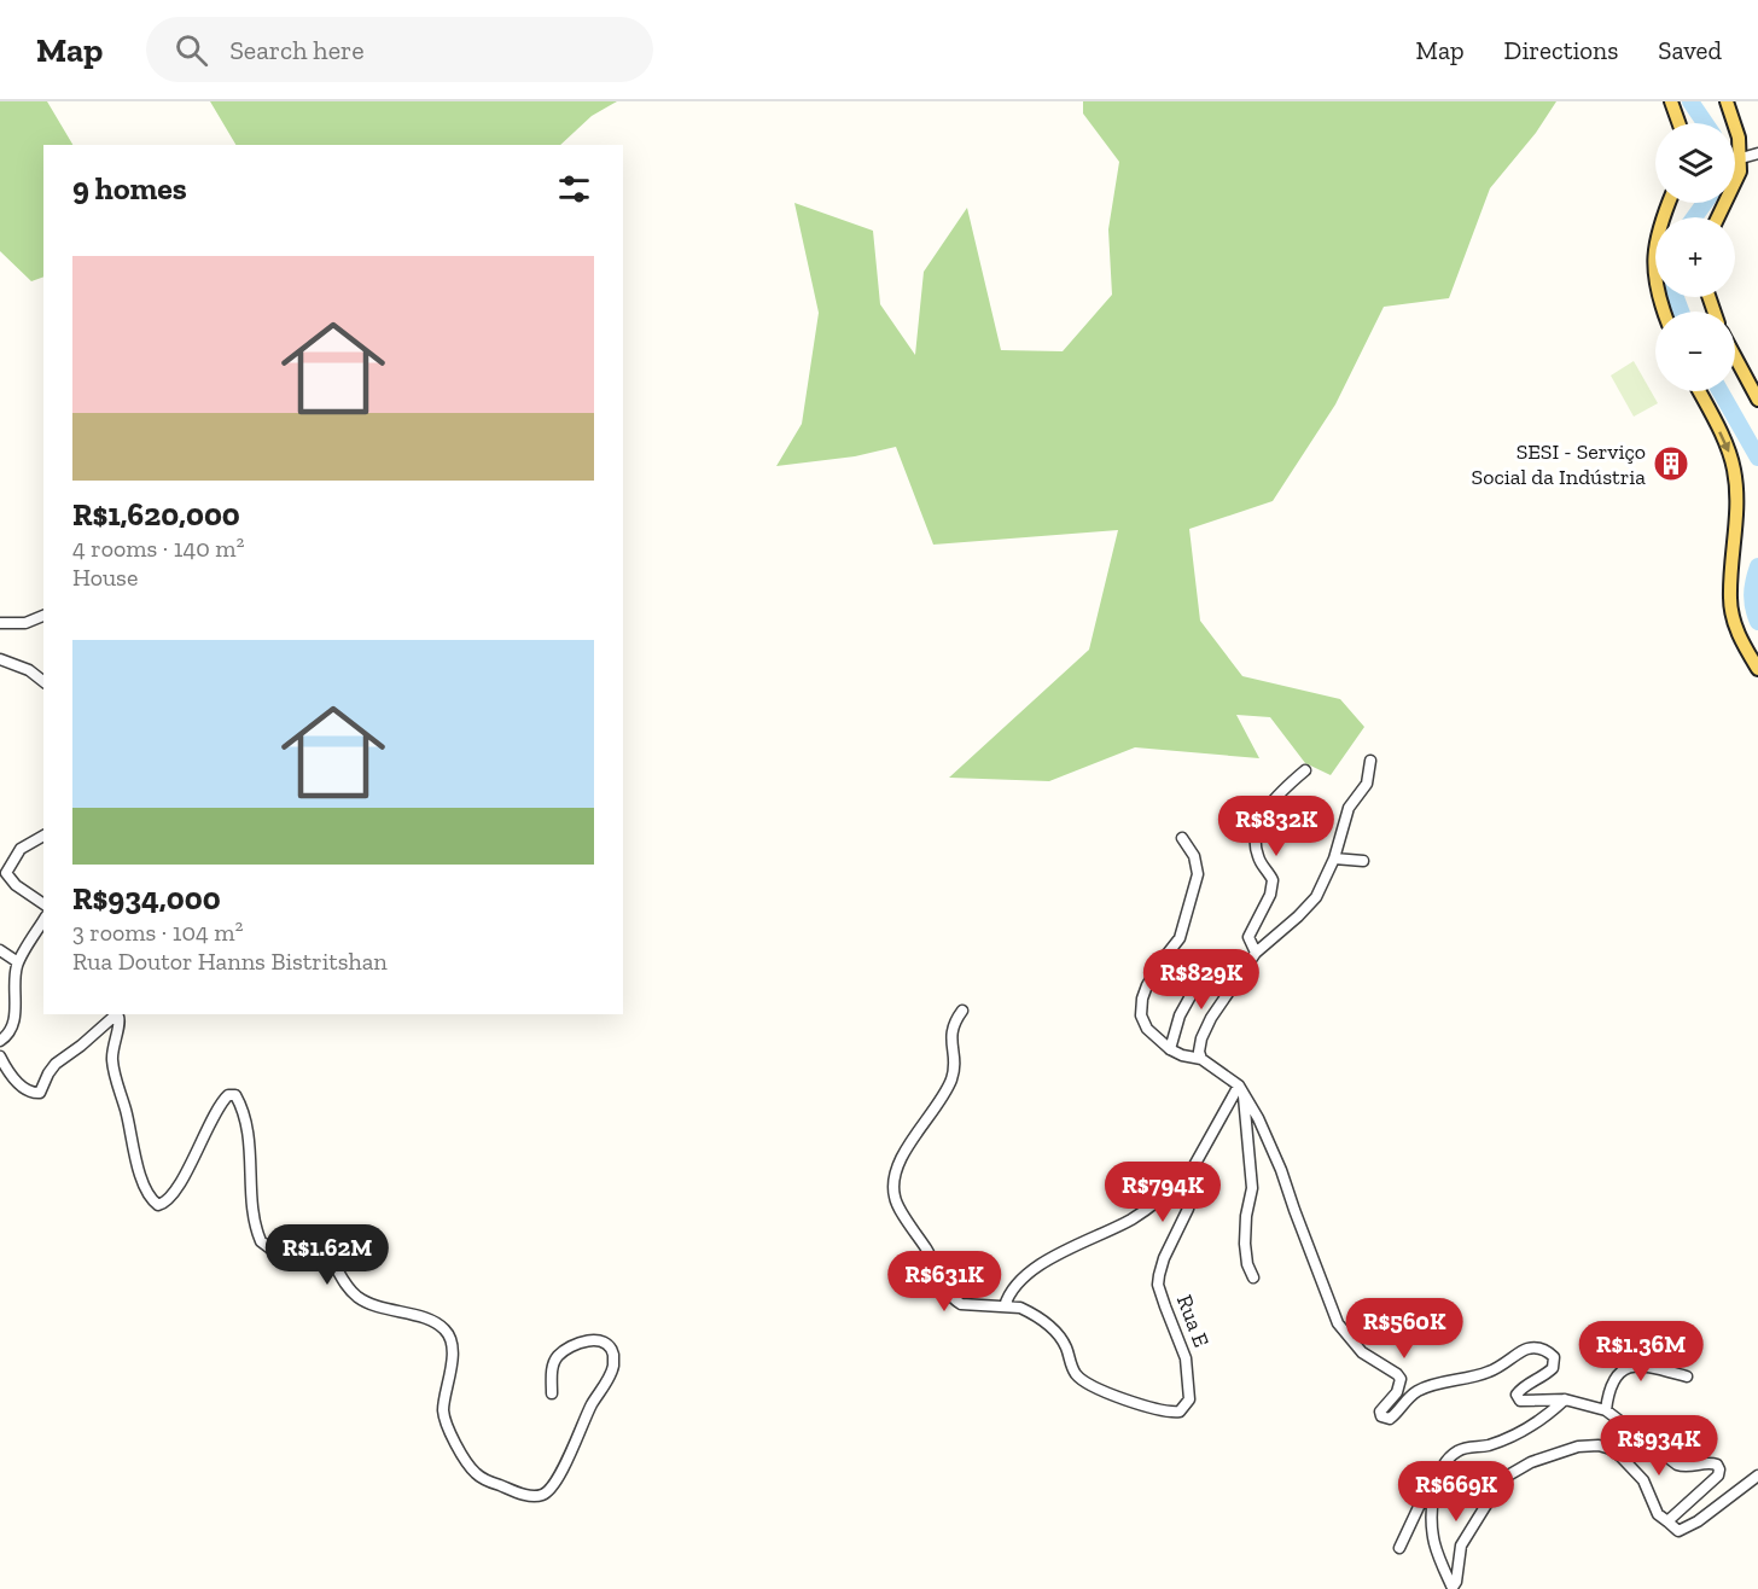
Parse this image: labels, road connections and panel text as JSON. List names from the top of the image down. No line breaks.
{"streets":{"street":["Rua E"]},"places":{"building":["SESI - Serviço Social da Indústria"]},"page":{"header":"Map","search":"Search here","nav":["Map","Directions","Saved"],"map_buttons":["+","−"],"heading":"9 homes","list":[{"name":"R$1,620,000","note":"4 rooms · 140 m² · House"},{"name":"R$934,000","note":"3 rooms · 104 m² · Rua Doutor Hanns Bistritshan"}],"price":["R$832K","R$829K","R$794K","R$1.62M","R$631K","R$560K","R$1.36M","R$934K","R$669K"]}}
